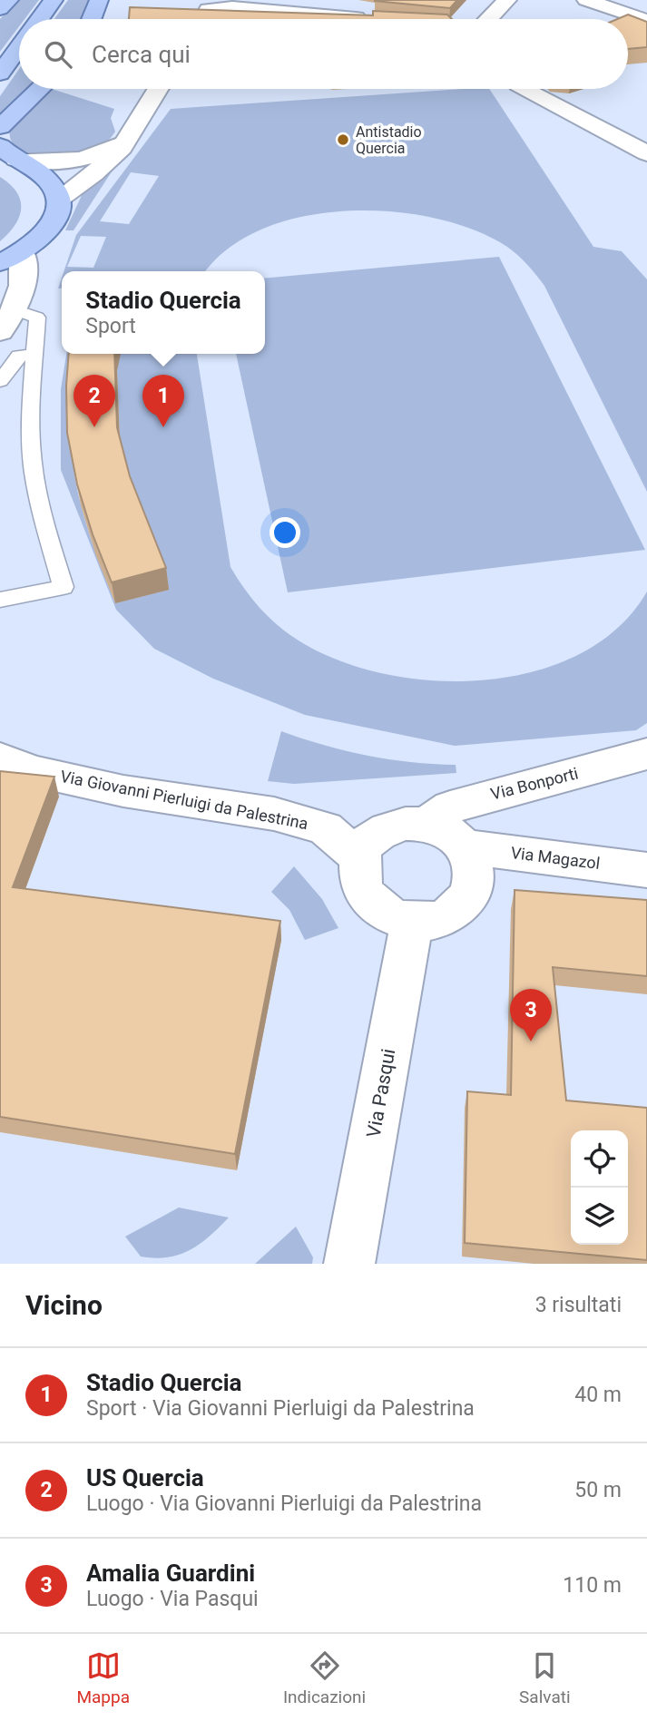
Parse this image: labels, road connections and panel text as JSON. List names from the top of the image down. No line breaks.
{"streets":{"street":["Via Bonporti","Via Giovanni Pierluigi da Palestrina","Via Magazol","Via Pasqui"]},"crossings":[["Via Bonporti","Via Giovanni Pierluigi da Palestrina"],["Via Bonporti","Via Magazol"],["Via Bonporti","Via Pasqui"],["Via Giovanni Pierluigi da Palestrina","Via Magazol"],["Via Giovanni Pierluigi da Palestrina","Via Pasqui"],["Via Magazol","Via Pasqui"]],"places":["Antistadio Quercia"],"page":{"search":"Cerca qui","popup":["Stadio Quercia","Sport"],"pins":["1","2","3"],"heading":["Vicino","3 risultati"],"list":[{"mark":"1","name":"Stadio Quercia","note":"Sport · Via Giovanni Pierluigi da Palestrina","value":"40 m"},{"mark":"2","name":"US Quercia","note":"Luogo · Via Giovanni Pierluigi da Palestrina","value":"50 m"},{"mark":"3","name":"Amalia Guardini","note":"Luogo · Via Pasqui","value":"110 m"}],"nav":["Mappa","Indicazioni","Salvati"]}}
